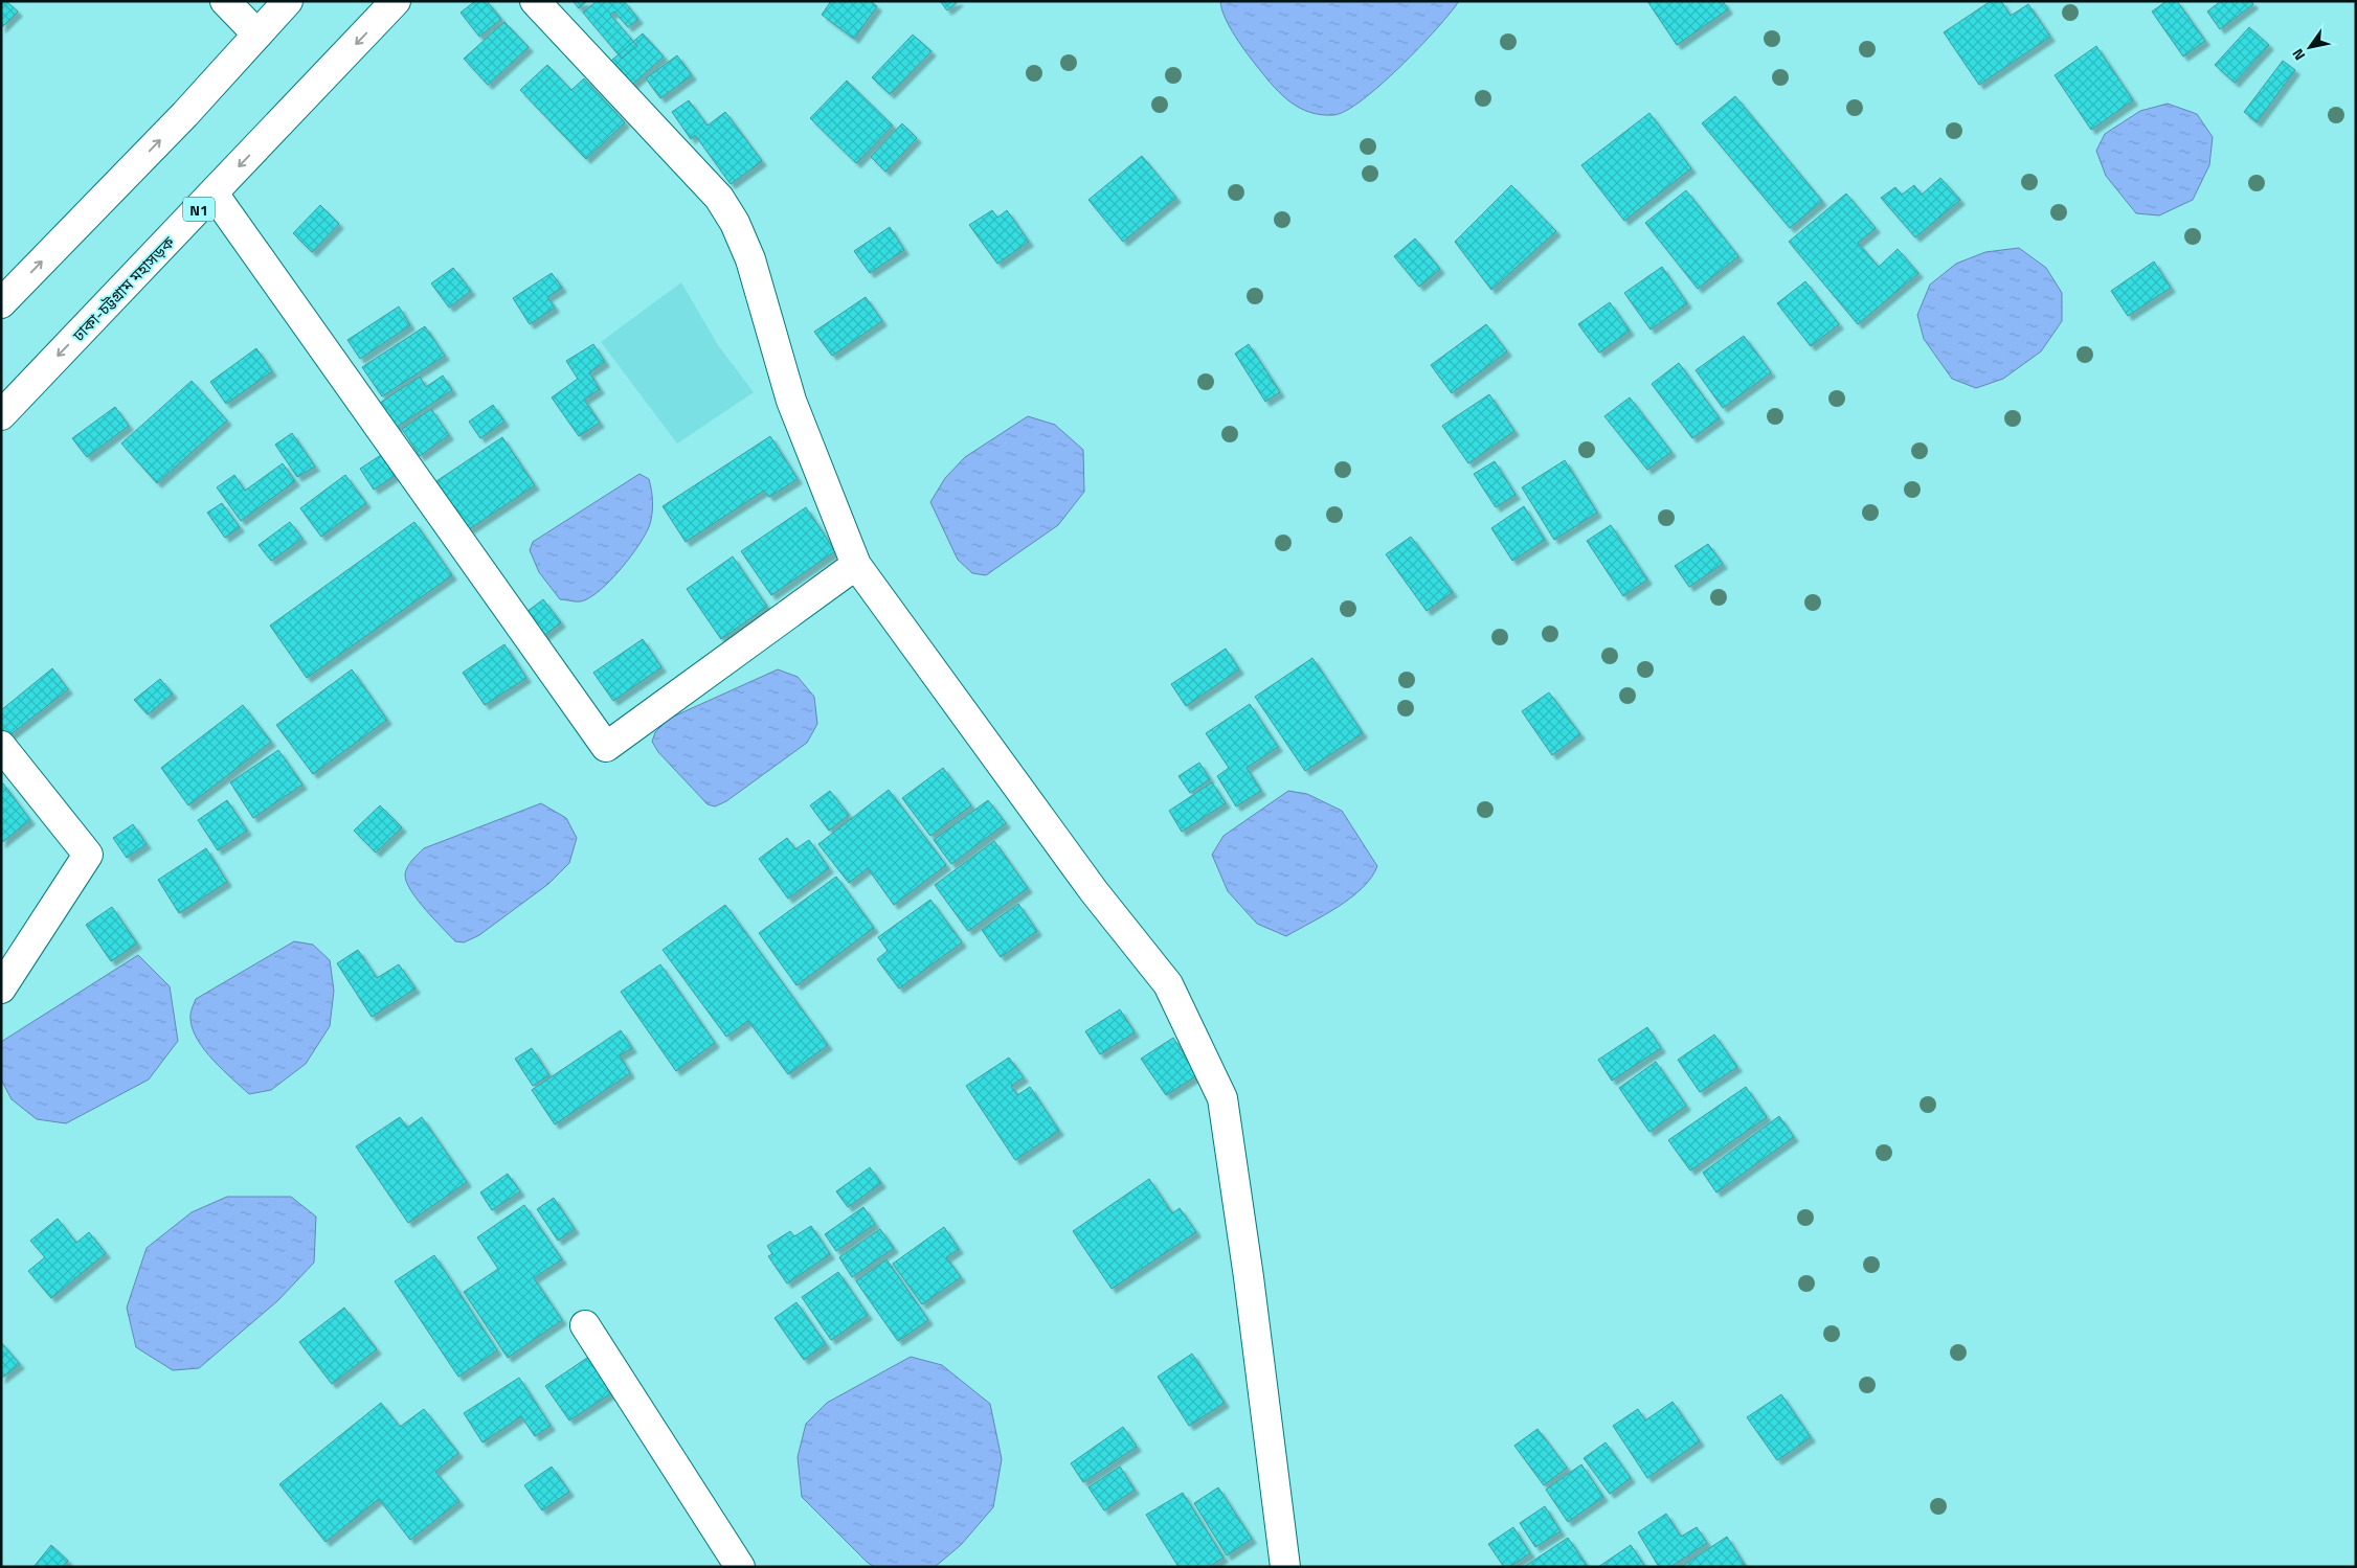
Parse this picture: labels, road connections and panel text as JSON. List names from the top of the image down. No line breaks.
{"streets":{"main road":["N1","ঢাকা-চট্টগ্রাম মহাসড়ক"]},"north":"bottom left"}
